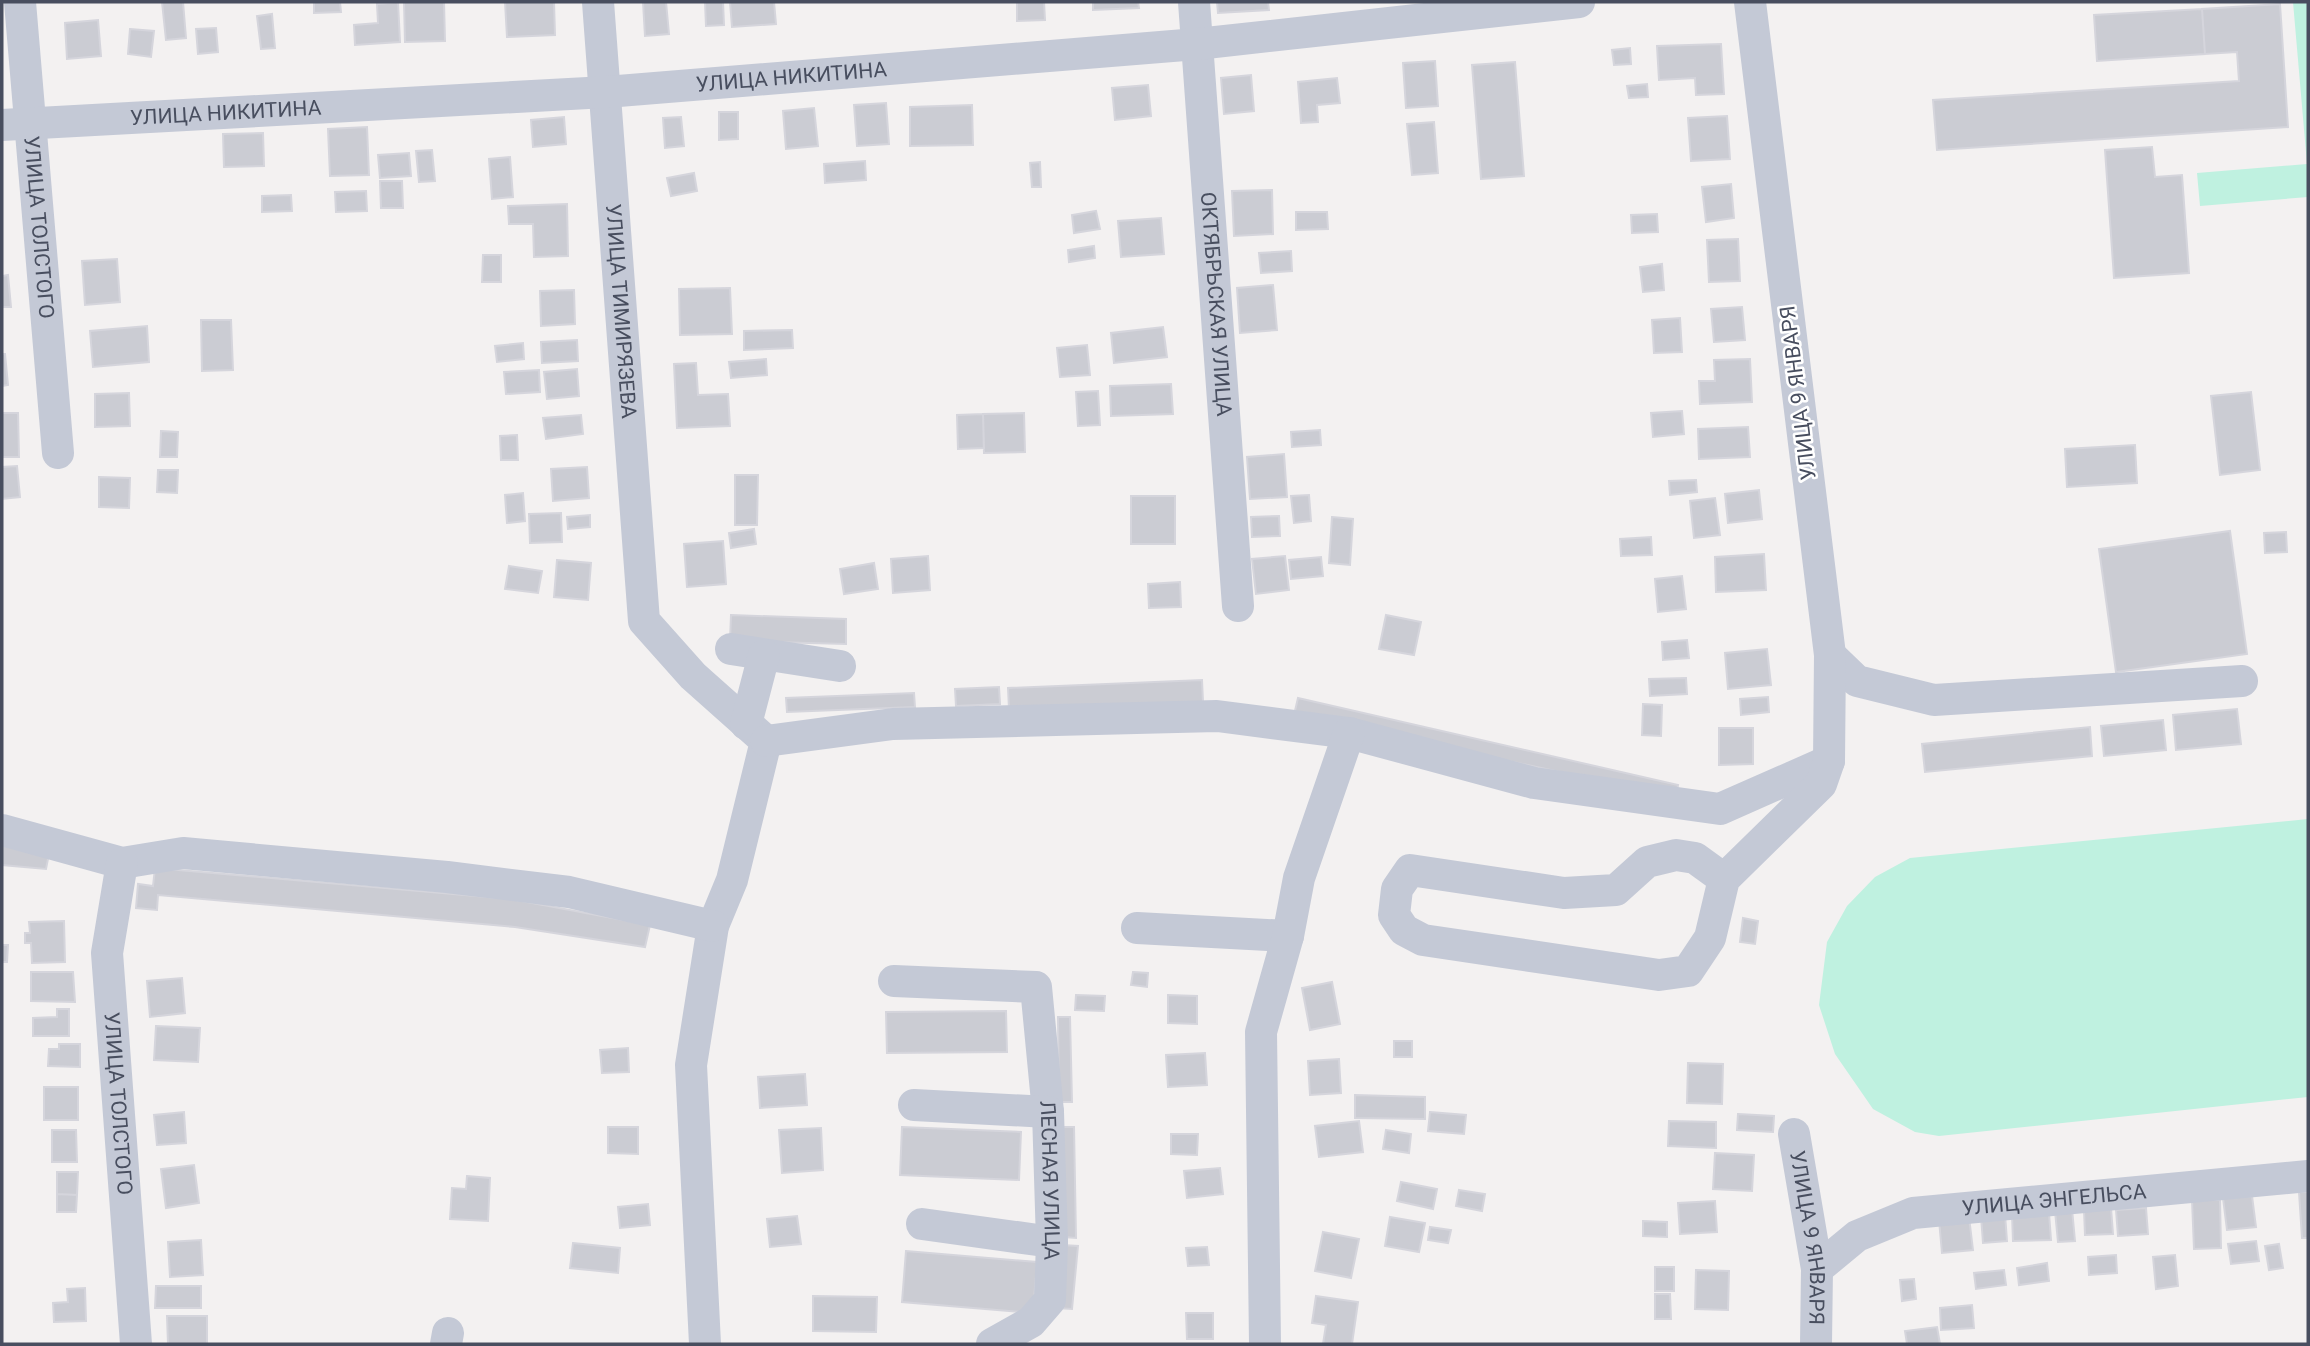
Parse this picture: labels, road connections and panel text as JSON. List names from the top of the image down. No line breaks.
{"streets":{"street":["УЛИЦА НИКИТИНА","УЛИЦА ТОЛСТОГО","ОКТЯБРЬСКАЯ УЛИЦА","УЛИЦА ТИМИРЯЗЕВА","УЛИЦА 9 ЯНВАРЯ","ЛЕСНАЯ УЛИЦА","УЛИЦА ЭНГЕЛЬСА"]},"crossings":[["УЛИЦА НИКИТИНА","УЛИЦА ТОЛСТОГО"],["УЛИЦА НИКИТИНА","ОКТЯБРЬСКАЯ УЛИЦА"],["УЛИЦА НИКИТИНА","УЛИЦА ТИМИРЯЗЕВА"],["УЛИЦА 9 ЯНВАРЯ","УЛИЦА ЭНГЕЛЬСА"]]}
